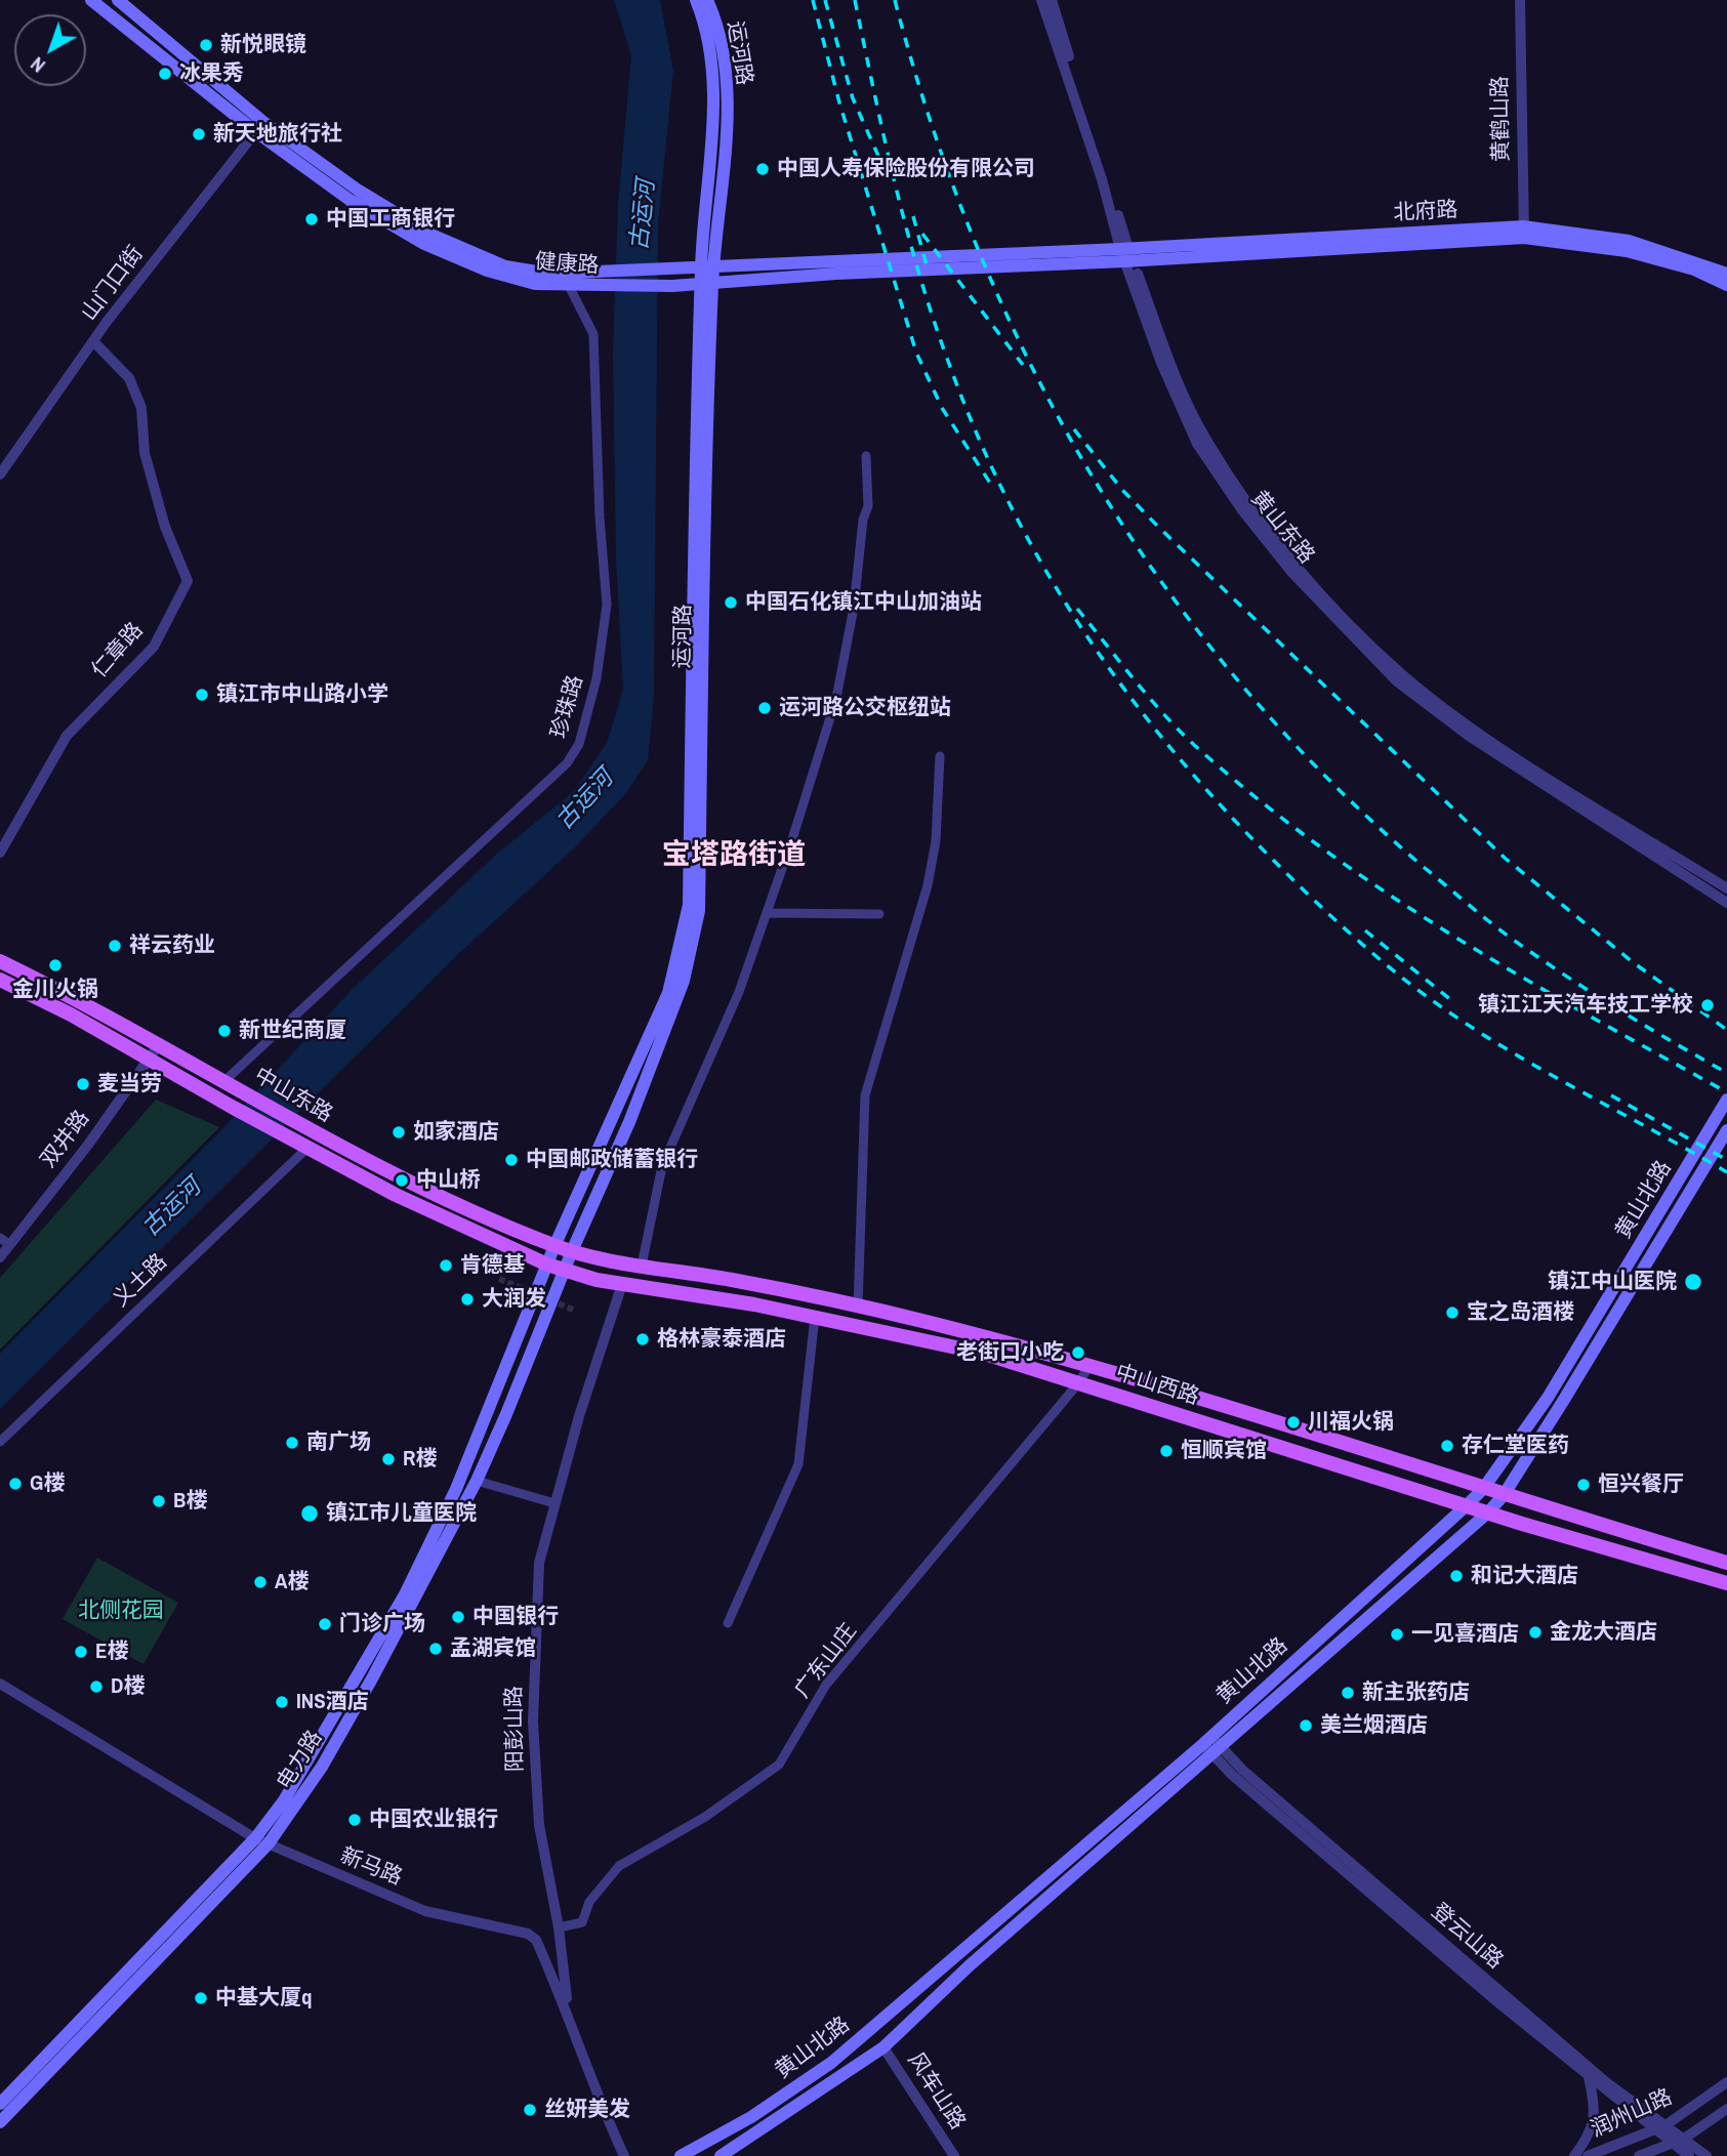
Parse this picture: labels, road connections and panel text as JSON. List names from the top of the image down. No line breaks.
{"streets":{"main road":["运河路","北府路","健康路","中山东路","黄山北路","中山西路","电力路"],"street":["黄鹤山路","山门口街","黄山东路","仁章路","珍珠路","双井路","义土路","广东山庄","阳彭山路","新马路","登云山路","风车山路","润州山路"]},"crossings":[["运河路","健康路"],["运河路","中山东路"],["运河路","中山西路"],["运河路","电力路"],["黄鹤山路","北府路"],["北府路","健康路"],["北府路","黄山东路"],["健康路","山门口街"],["健康路","黄山东路"],["健康路","珍珠路"],["山门口街","仁章路"],["珍珠路","中山东路"],["中山东路","双井路"],["中山东路","义土路"],["中山东路","中山西路"],["中山东路","电力路"],["黄山北路","中山西路"],["黄山北路","登云山路"],["黄山北路","风车山路"],["中山西路","广东山庄"],["中山西路","阳彭山路"],["中山西路","电力路"],["广东山庄","阳彭山路"],["阳彭山路","新马路"],["电力路","新马路"],["登云山路","润州山路"]],"districts":["宝塔路街道"],"water":["古运河"],"parks":["北侧花园"],"places":["新悦眼镜","冰果秀","新天地旅行社","中国人寿保险股份有限公司","中国工商银行","中国石化镇江中山加油站","镇江市中山路小学","运河路公交枢纽站","祥云药业","金川火锅","镇江江天汽车技工学校","新世纪商厦","麦当劳","如家酒店","中国邮政储蓄银行","中山桥","肯德基","镇江中山医院","大润发","宝之岛酒楼","格林豪泰酒店","老街口小吃","川福火锅","南广场","存仁堂医药","恒顺宾馆","R楼","G楼","恒兴餐厅","B楼","镇江市儿童医院","和记大酒店","A楼","中国银行","门诊广场","金龙大酒店","一见喜酒店","孟湖宾馆","E楼","D楼","新主张药店","INS酒店","美兰烟酒店","中国农业银行","中基大厦q","丝妍美发"],"north":"bottom left"}
